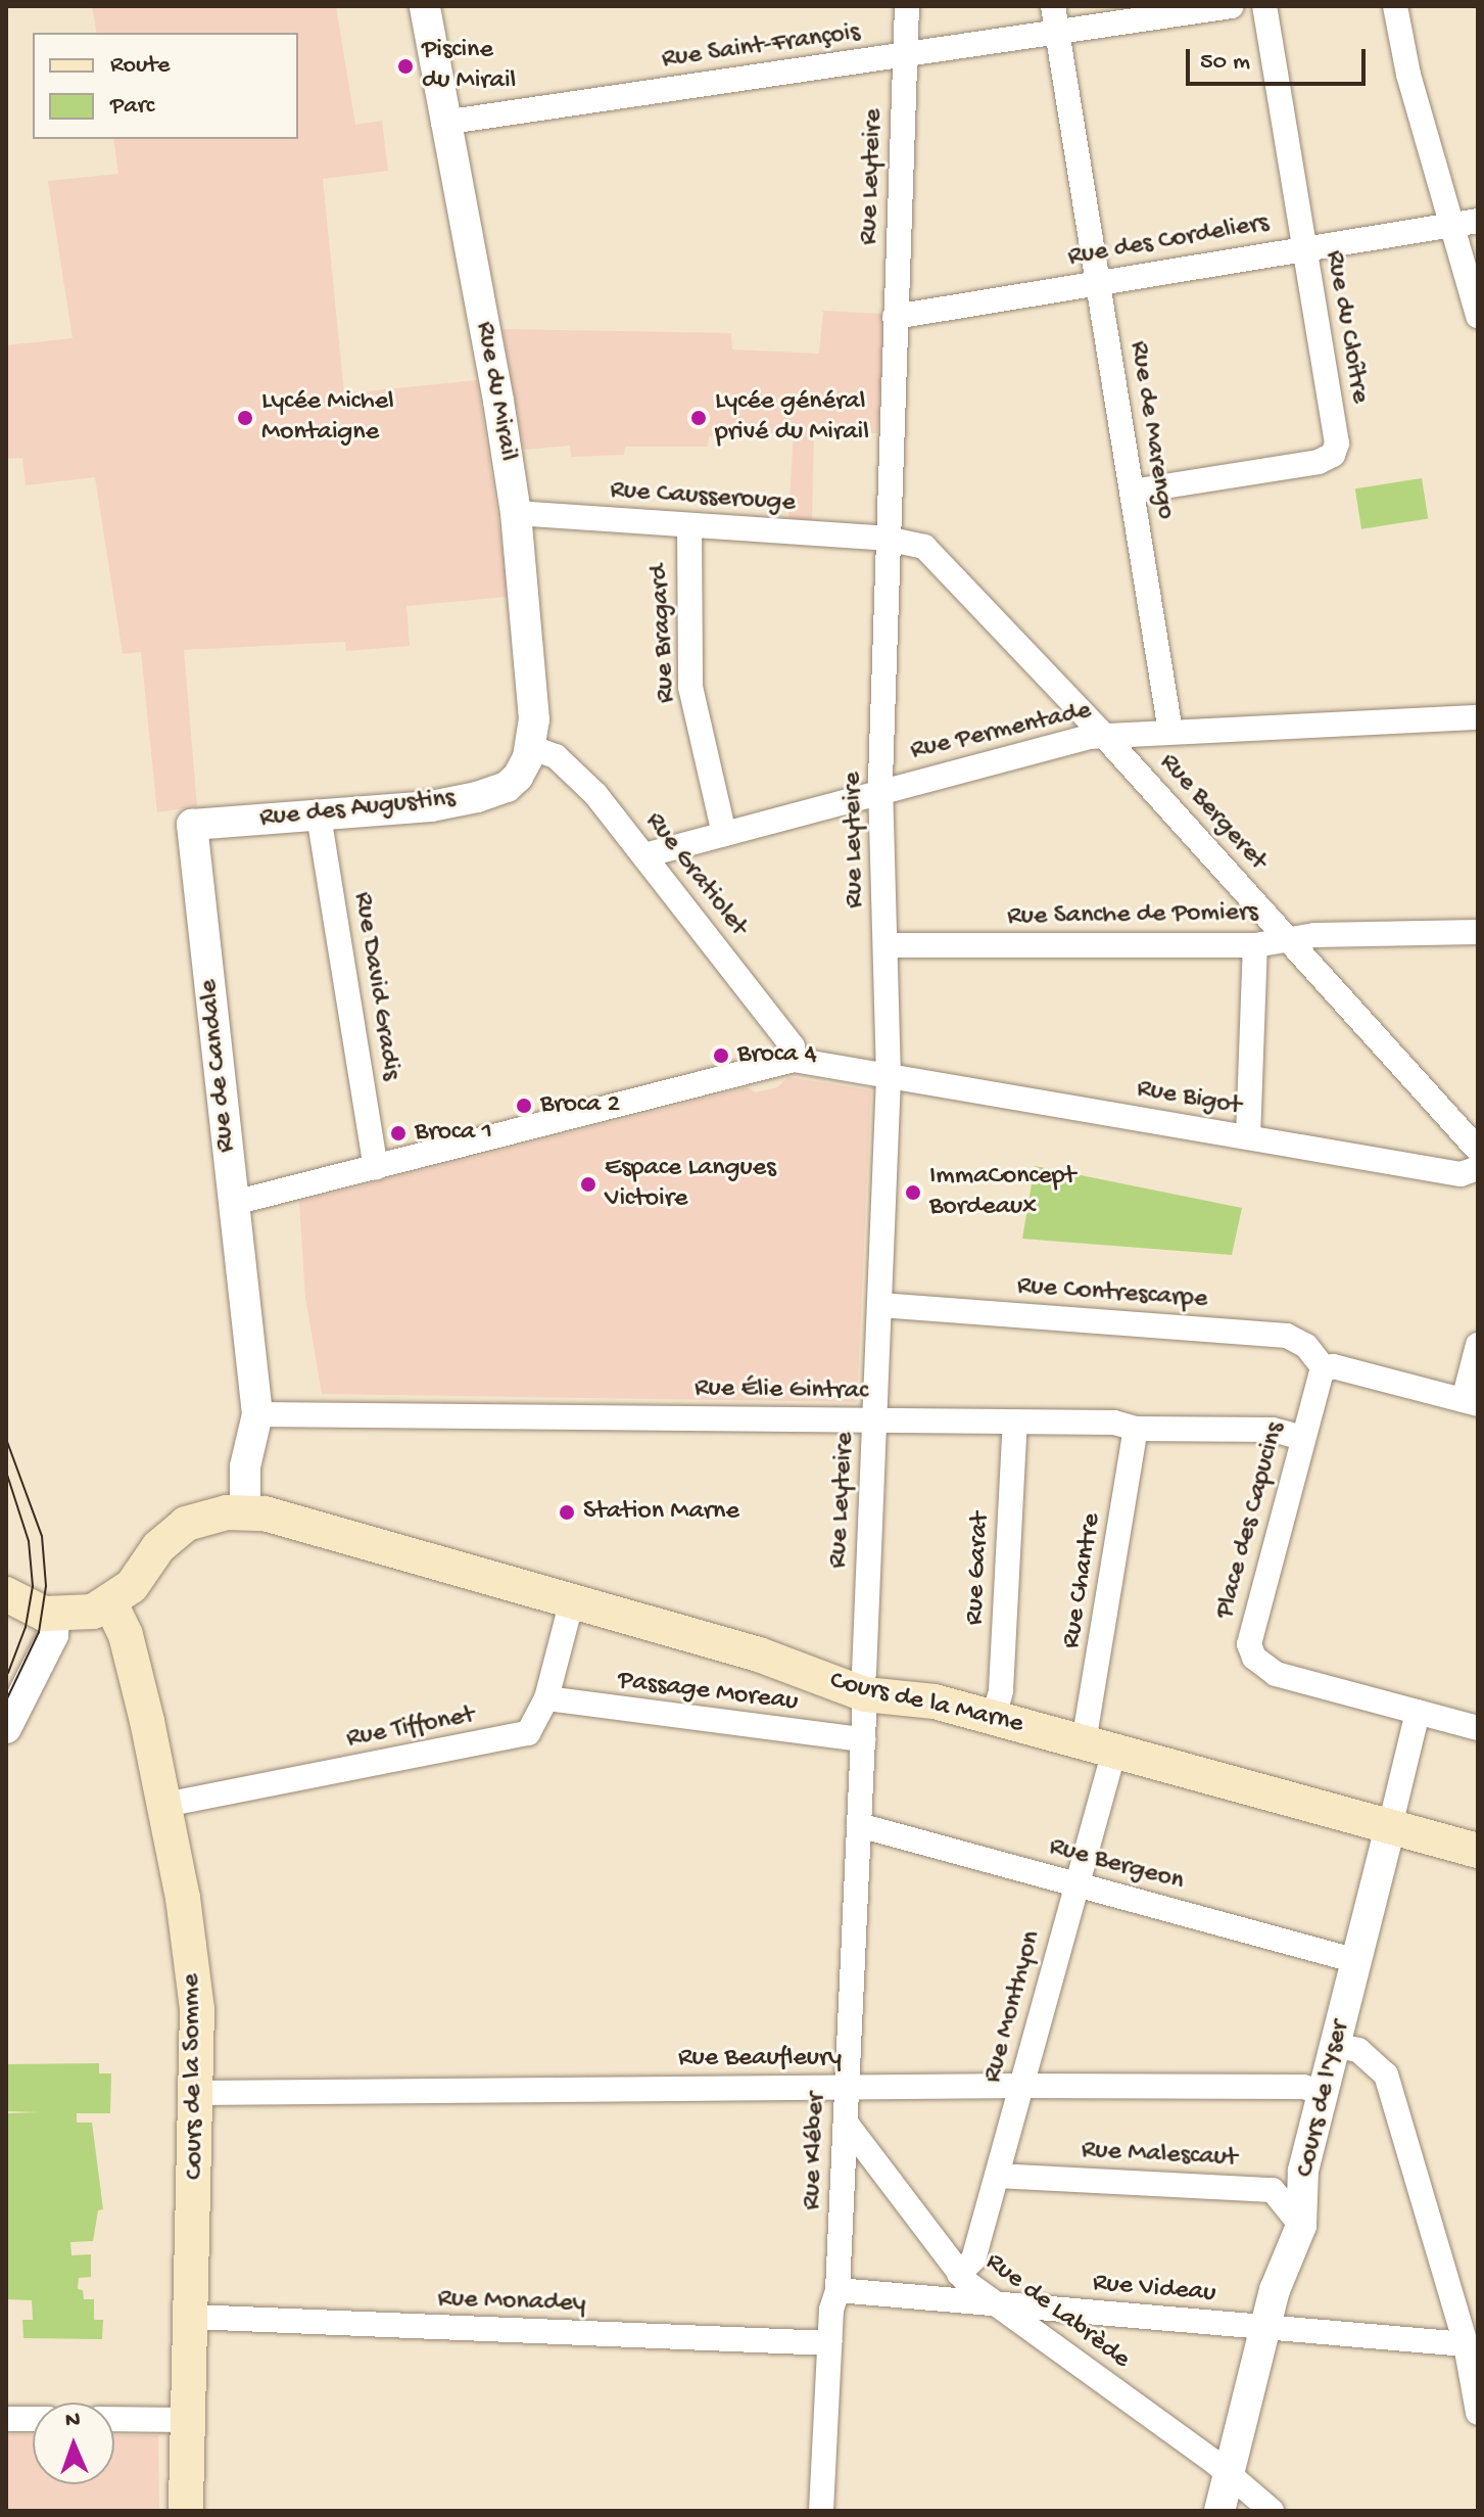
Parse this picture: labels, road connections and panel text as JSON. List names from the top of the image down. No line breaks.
{"streets":{"main road":["Cours de la Marne","Cours de la Somme"],"street":["Rue Saint-François","Rue Leyteire","Rue des Cordeliers","Rue du Cloître","Rue du Mirail","Rue de Marengo","Rue Causserouge","Rue Bragard","Rue Permentade","Rue des Augustins","Rue Bergeret","Rue Gratiolet","Rue Sanche de Pomiers","Rue David Gradis","Rue de Candale","Rue Bigot","Rue Contrescarpe","Rue Élie Gintrac","Place des Capucins","Rue Garat","Rue Chantre","Passage Moreau","Rue Tiffonet","Rue Bergeon","Rue Monthyon","Rue Beaufleury","Cours de l'Yser","Rue Kléber","Rue Malescaut","Rue Videau","Rue Monadey","Rue de Labrède"]},"crossings":[["Rue Saint-François","Rue Leyteire"],["Rue Saint-François","Rue du Mirail"],["Rue Saint-François","Rue de Marengo"],["Rue Leyteire","Rue des Cordeliers"],["Rue Leyteire","Rue Causserouge"],["Rue Leyteire","Rue Permentade"],["Rue Leyteire","Rue Bergeret"],["Rue Leyteire","Rue Sanche de Pomiers"],["Rue Leyteire","Rue Bigot"],["Rue Leyteire","Rue Contrescarpe"],["Rue Leyteire","Rue Élie Gintrac"],["Rue Leyteire","Cours de la Marne"],["Rue Leyteire","Rue Kléber"],["Rue des Cordeliers","Rue du Cloître"],["Rue des Cordeliers","Rue de Marengo"],["Rue du Cloître","Rue de Marengo"],["Rue du Mirail","Rue Causserouge"],["Rue du Mirail","Rue des Augustins"],["Rue du Mirail","Rue Gratiolet"],["Rue de Marengo","Rue Permentade"],["Rue Causserouge","Rue Bragard"],["Rue Causserouge","Rue Bergeret"],["Rue Bragard","Rue Permentade"],["Rue Permentade","Rue Bergeret"],["Rue Permentade","Rue Gratiolet"],["Rue des Augustins","Rue David Gradis"],["Rue des Augustins","Rue de Candale"],["Rue Bergeret","Rue Sanche de Pomiers"],["Rue Gratiolet","Rue Bigot"],["Rue de Candale","Rue Élie Gintrac"],["Rue de Candale","Cours de la Marne"],["Rue Contrescarpe","Place des Capucins"],["Rue Élie Gintrac","Place des Capucins"],["Rue Élie Gintrac","Rue Garat"],["Rue Élie Gintrac","Rue Chantre"],["Rue Garat","Cours de la Marne"],["Rue Chantre","Cours de la Marne"],["Rue Chantre","Rue Monthyon"],["Passage Moreau","Rue Tiffonet"],["Passage Moreau","Rue Kléber"],["Cours de la Marne","Rue Tiffonet"],["Cours de la Marne","Rue Monthyon"],["Cours de la Marne","Cours de la Somme"],["Cours de la Marne","Cours de l'Yser"],["Cours de la Marne","Rue Kléber"],["Rue Tiffonet","Cours de la Somme"],["Rue Bergeon","Rue Monthyon"],["Rue Bergeon","Cours de l'Yser"],["Rue Bergeon","Rue Kléber"],["Rue Monthyon","Rue Beaufleury"],["Rue Monthyon","Rue Malescaut"],["Rue Monthyon","Rue de Labrède"],["Rue Beaufleury","Cours de la Somme"],["Rue Beaufleury","Cours de l'Yser"],["Rue Beaufleury","Rue Kléber"],["Cours de la Somme","Rue Monadey"],["Cours de l'Yser","Rue Malescaut"],["Cours de l'Yser","Rue Videau"],["Cours de l'Yser","Rue de Labrède"],["Rue Kléber","Rue Videau"],["Rue Kléber","Rue Monadey"],["Rue Kléber","Rue de Labrède"],["Rue Videau","Rue de Labrède"]],"places":["Piscine du Mirail","Lycée Michel Montaigne","Lycée général privé du Mirail","Broca 4","Broca 2","Broca 1","Espace Langues Victoire","ImmaConcept Bordeaux","Station Marne"],"legend":["Route","Parc"],"scale_bar":"50 m","north":"top"}
